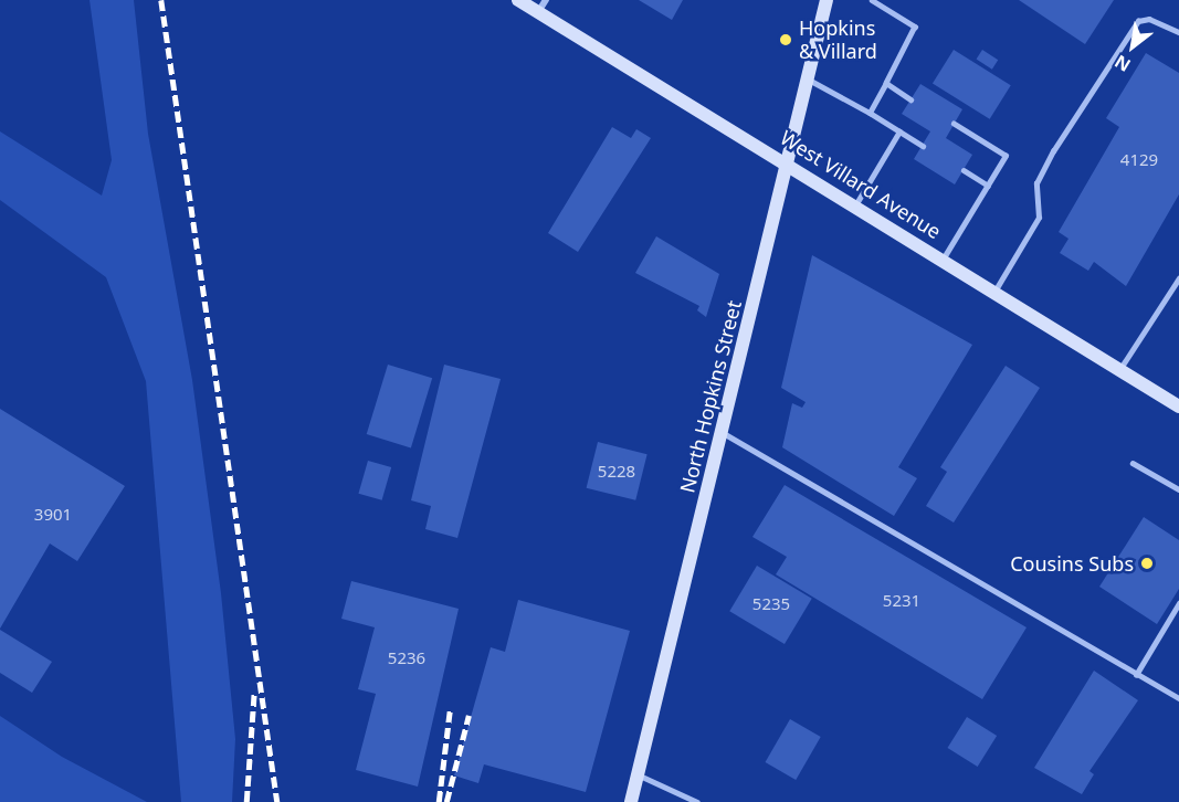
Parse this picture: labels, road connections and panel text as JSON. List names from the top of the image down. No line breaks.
{"streets":{"main road":["West Villard Avenue","North Hopkins Street"]},"crossings":[["West Villard Avenue","North Hopkins Street"]],"places":["Hopkins & Villard","Cousins Subs"],"house_numbers":["4129","5228","3901","5231","5235","5236"],"north":"bottom left"}
